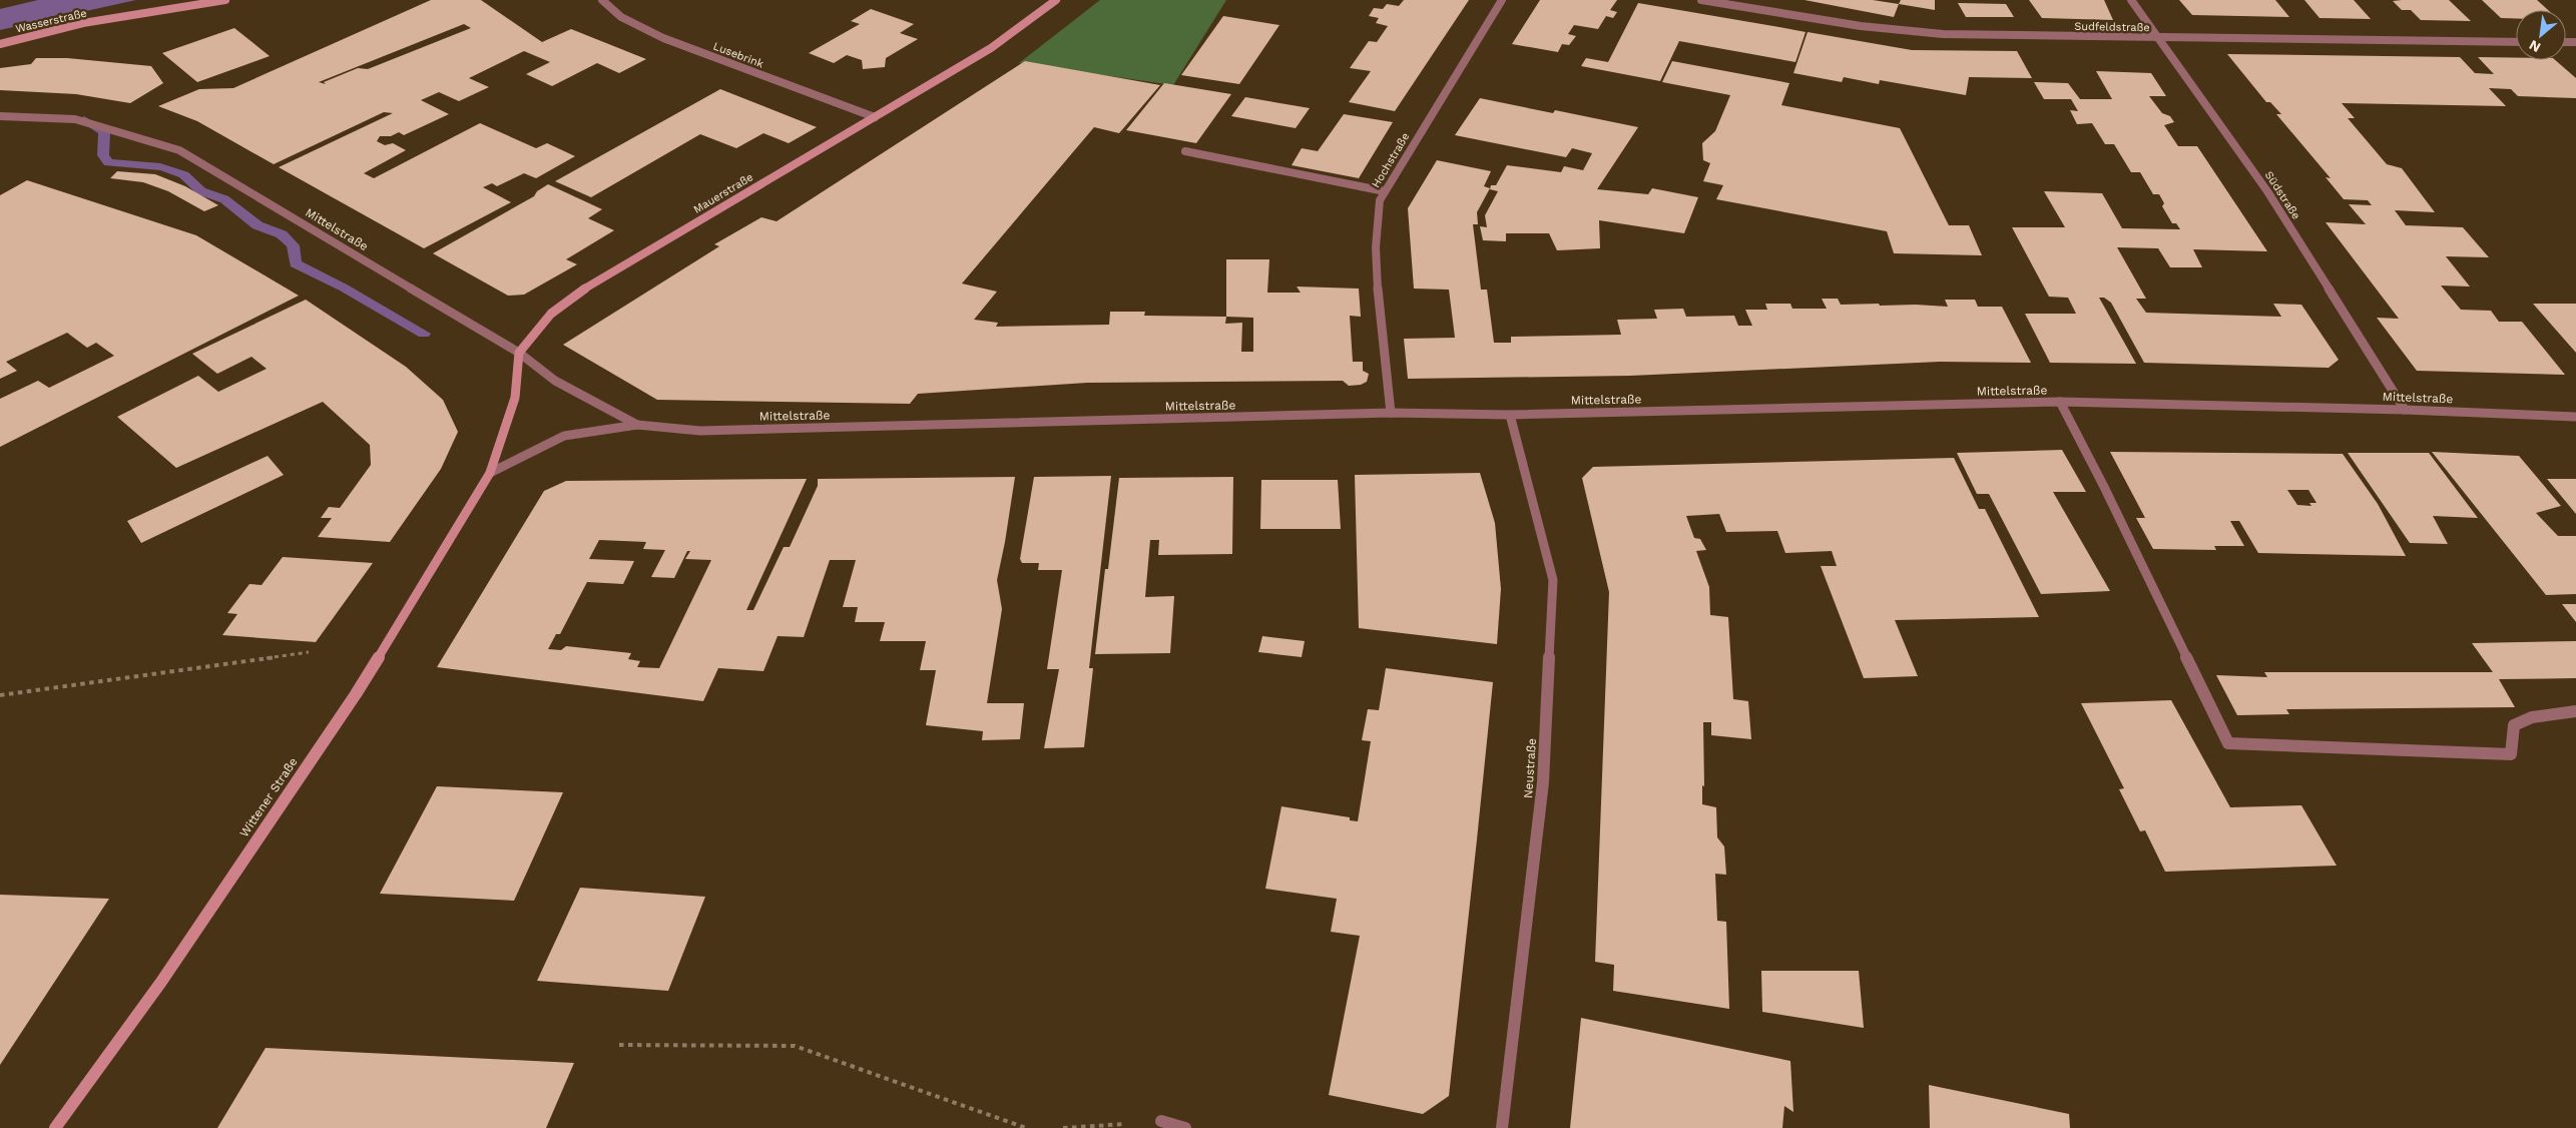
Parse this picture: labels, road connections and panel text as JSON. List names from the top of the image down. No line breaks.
{"streets":{"main road":["Wasserstraße","Mauerstraße","Wittener Straße"],"street":["Sudfeldstraße","Lusebrink","Hochstraße","Südstraße","Mittelstraße","Neustraße"]},"crossings":[["Sudfeldstraße","Südstraße"],["Lusebrink","Mauerstraße"],["Hochstraße","Mittelstraße"],["Mauerstraße","Mittelstraße"],["Südstraße","Mittelstraße"],["Mittelstraße","Neustraße"],["Mittelstraße","Wittener Straße"]],"north":"bottom left"}
